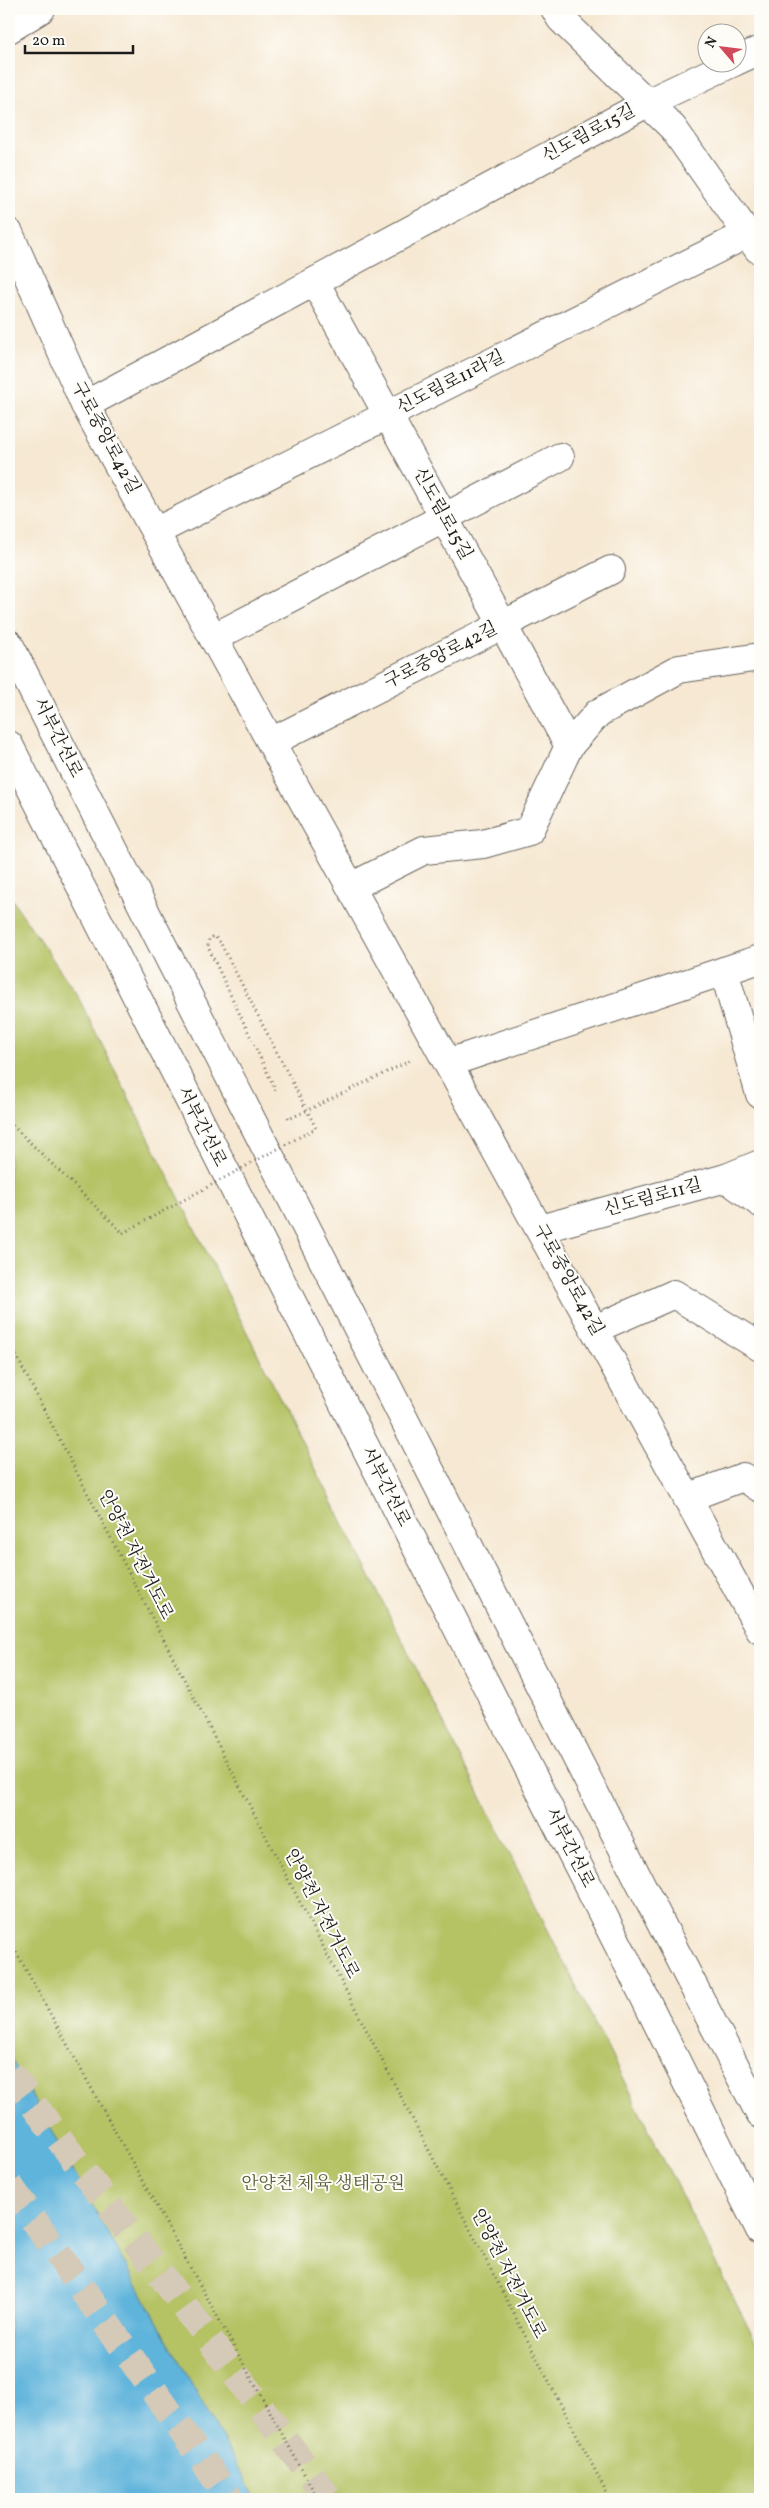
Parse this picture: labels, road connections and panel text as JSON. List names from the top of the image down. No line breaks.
{"streets":{"street":["신도림로15길","신도림로11라길","구로중앙로42길","서부간선로","신도림로11길"],"path":["안양천 자전거도로"]},"crossings":[["신도림로15길","신도림로11라길"],["신도림로15길","구로중앙로42길"],["신도림로11라길","구로중앙로42길"],["구로중앙로42길","신도림로11길"]],"parks":["안양천 체육 생태공원"],"scale_bar":"20 m","north":"top left"}
